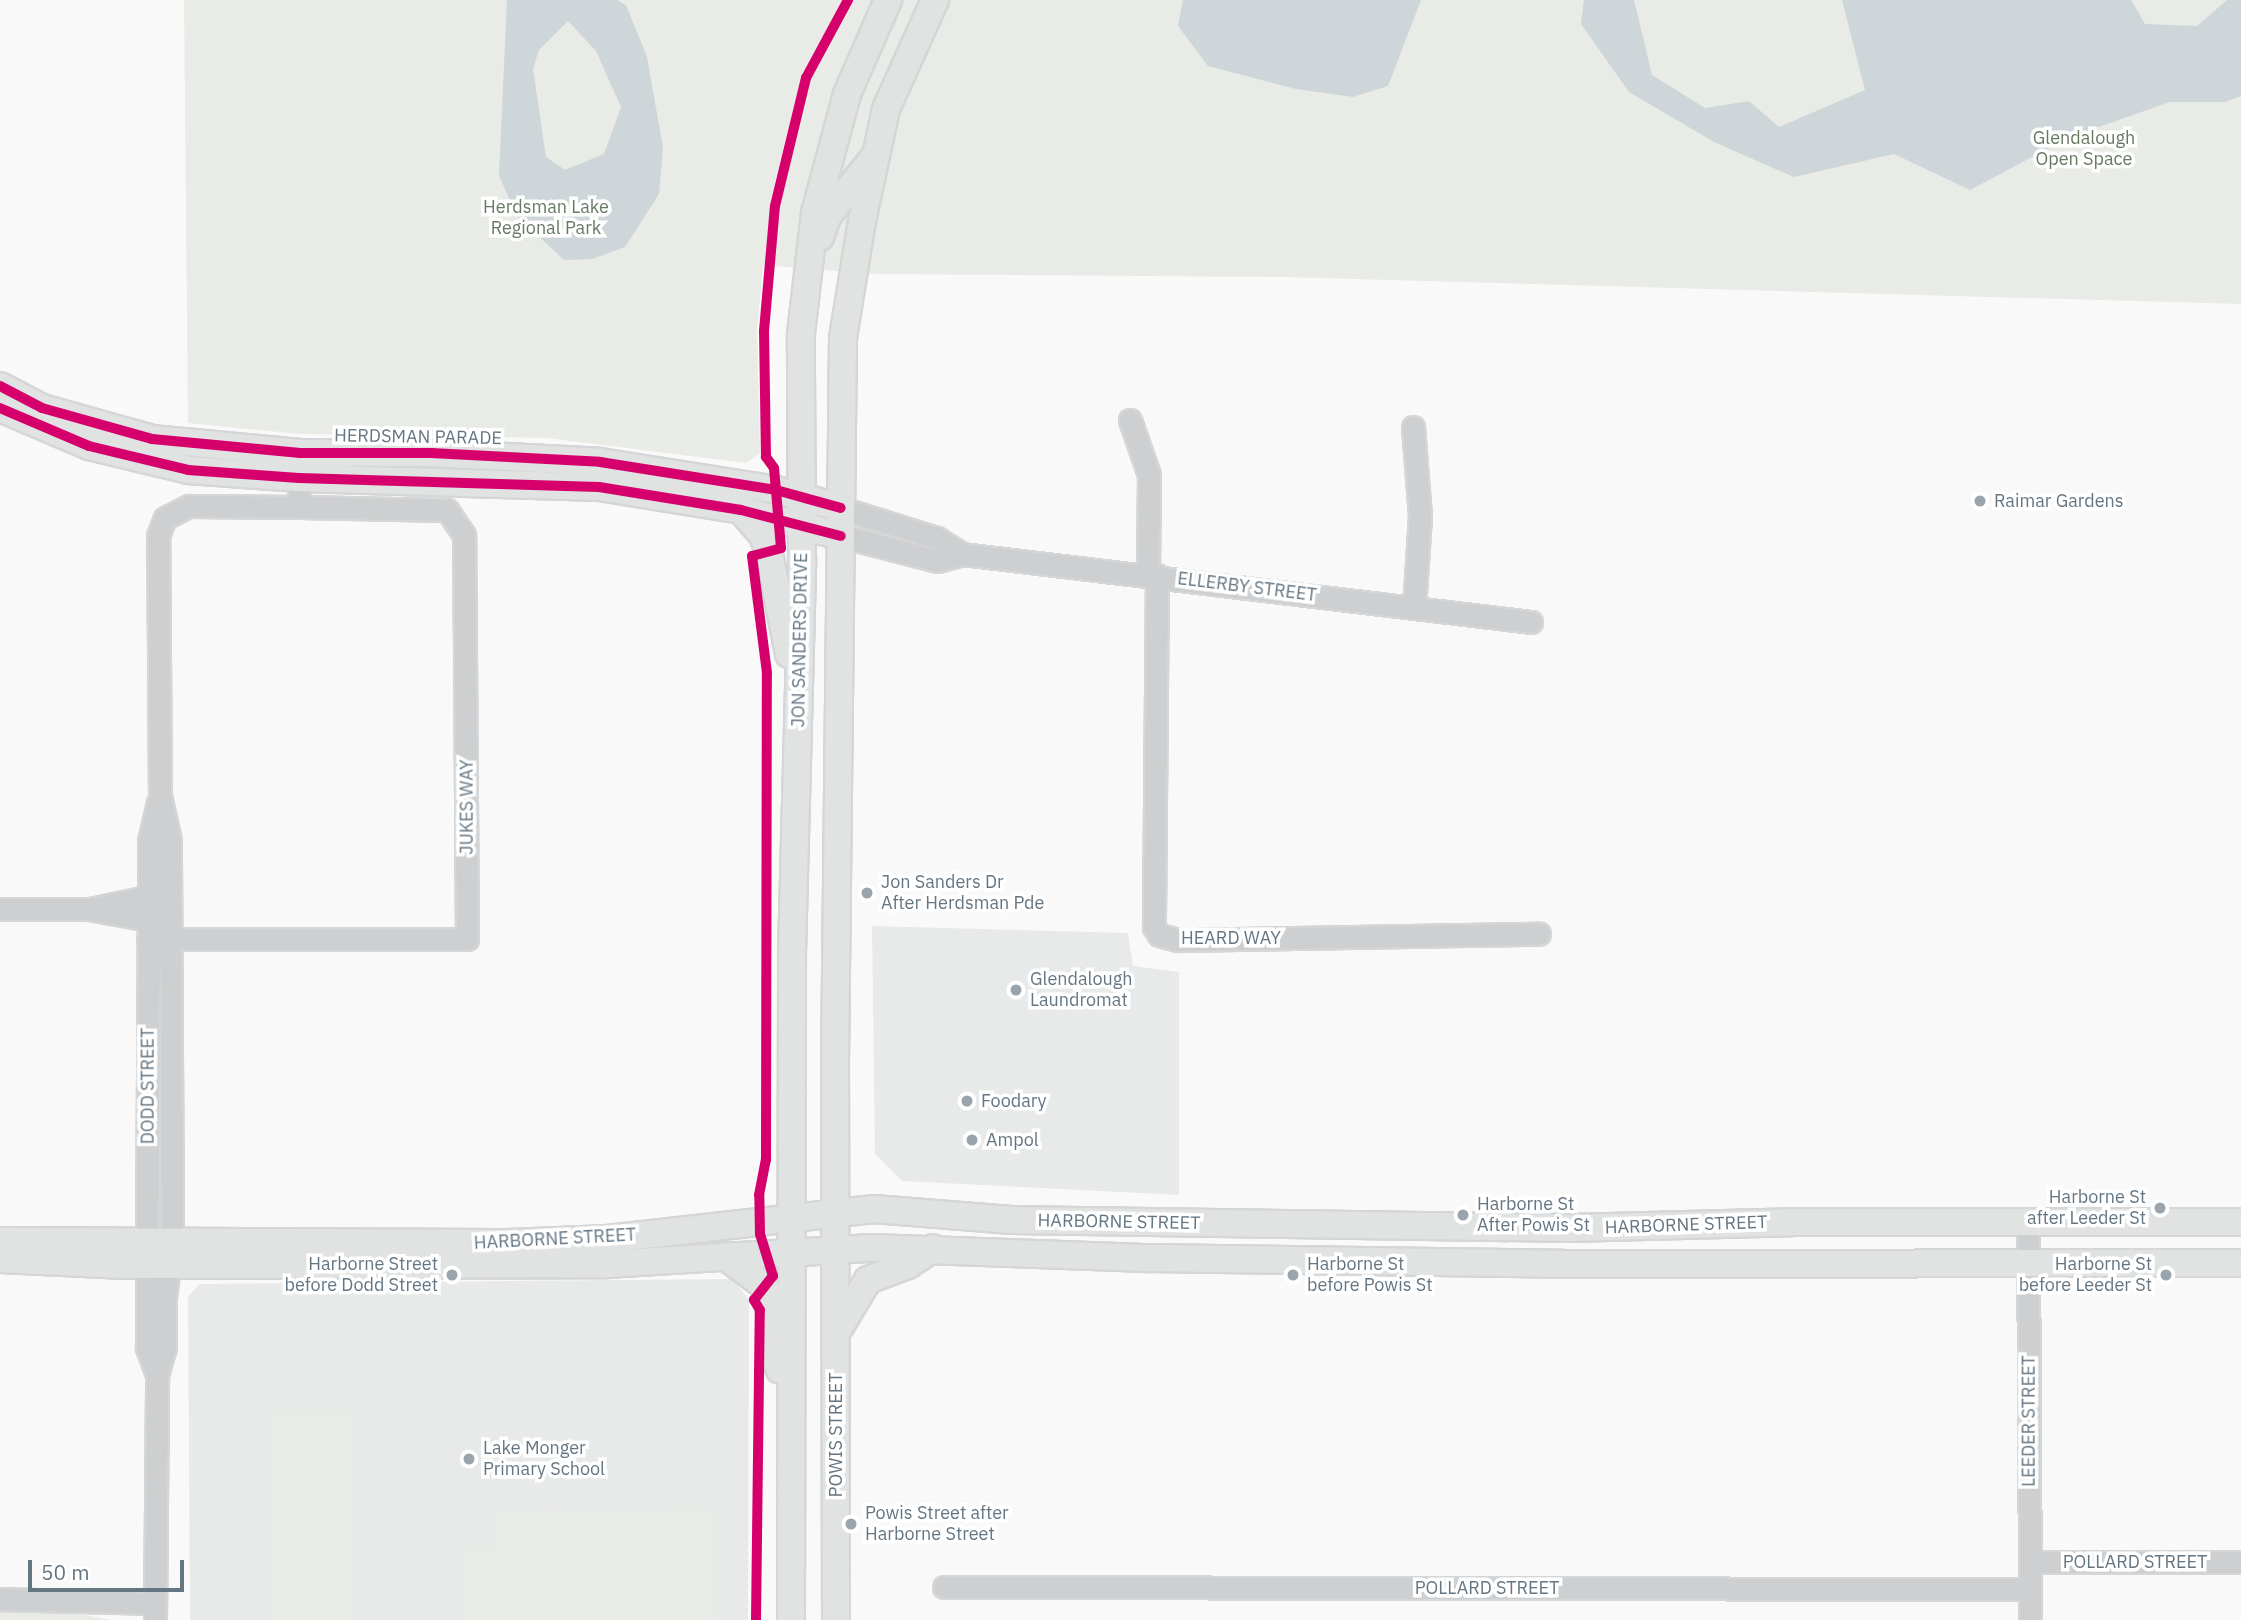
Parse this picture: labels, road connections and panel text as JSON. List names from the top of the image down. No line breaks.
{"streets":{"main road":["HERDSMAN PARADE","JON SANDERS DRIVE","HARBORNE STREET","POWIS STREET"],"street":["ELLERBY STREET","JUKES WAY","HEARD WAY","DODD STREET","LEEDER STREET","POLLARD STREET"]},"crossings":[["HERDSMAN PARADE","ELLERBY STREET"],["HERDSMAN PARADE","JON SANDERS DRIVE"],["ELLERBY STREET","HEARD WAY"],["JON SANDERS DRIVE","HARBORNE STREET"],["JUKES WAY","DODD STREET"],["DODD STREET","HARBORNE STREET"],["HARBORNE STREET","LEEDER STREET"],["HARBORNE STREET","POWIS STREET"],["LEEDER STREET","POLLARD STREET"]],"parks":["Glendalough Open Space","Herdsman Lake Regional Park"],"places":["Raimar Gardens","Jon Sanders Dr After Herdsman Pde","Glendalough Laundromat","Foodary","Ampol","Harborne St after Leeder St","Harborne St After Powis St","Harborne Street before Dodd Street","Harborne St before Powis St","Harborne St before Leeder St","Lake Monger Primary School","Powis Street after Harborne Street"],"scale_bar":"50 m"}
